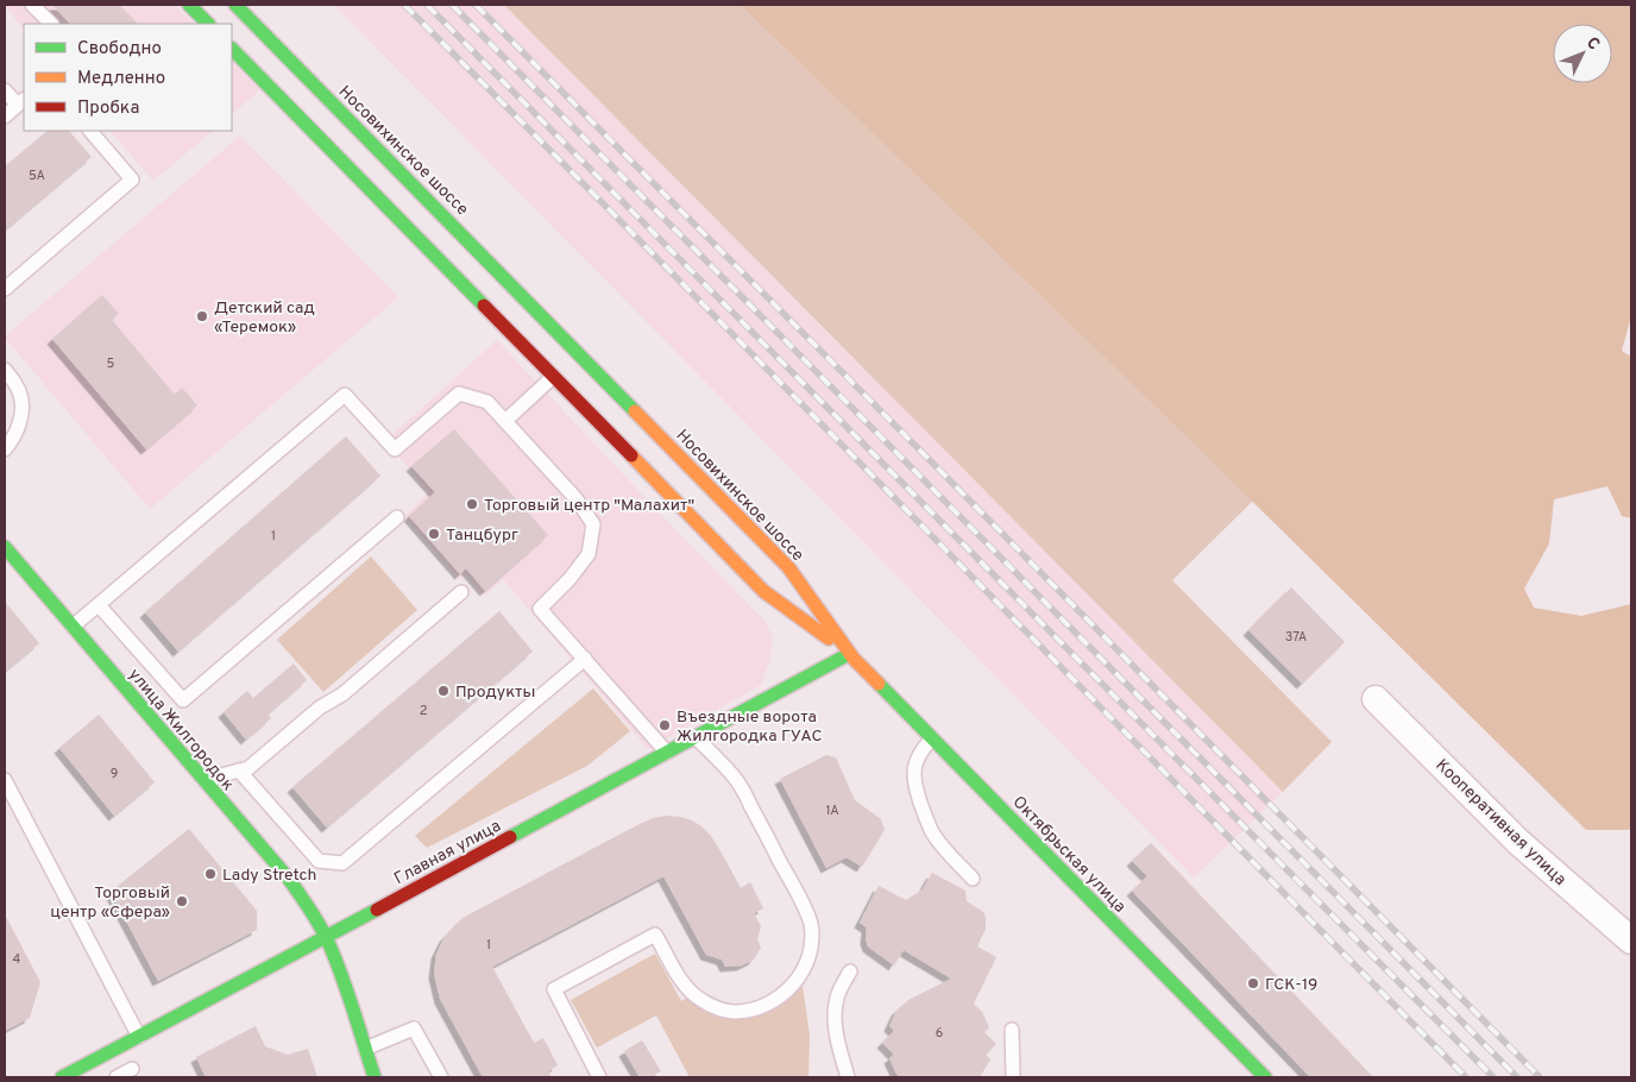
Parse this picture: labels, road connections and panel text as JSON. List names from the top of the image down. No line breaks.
{"streets":{"main road":["Носовихинское шоссе","улица Жилгородок","Главная улица","Октябрьская улица"],"street":["Кооперативная улица"]},"crossings":[["Носовихинское шоссе","Главная улица"],["Носовихинское шоссе","Октябрьская улица"],["улица Жилгородок","Главная улица"],["Главная улица","Октябрьская улица"]],"places":["Детский сад «Теремок»","Торговый центр \"Малахит\"","Танцбург","Продукты","Въездные ворота Жилгородка ГУАС","Lady Stretch","Торговый центр «Сфера»","ГСК-19"],"house_numbers":["5А","5","1","37А","2","9","1А","1","4","6"],"legend":["Свободно","Медленно","Пробка"],"north":"top right"}
